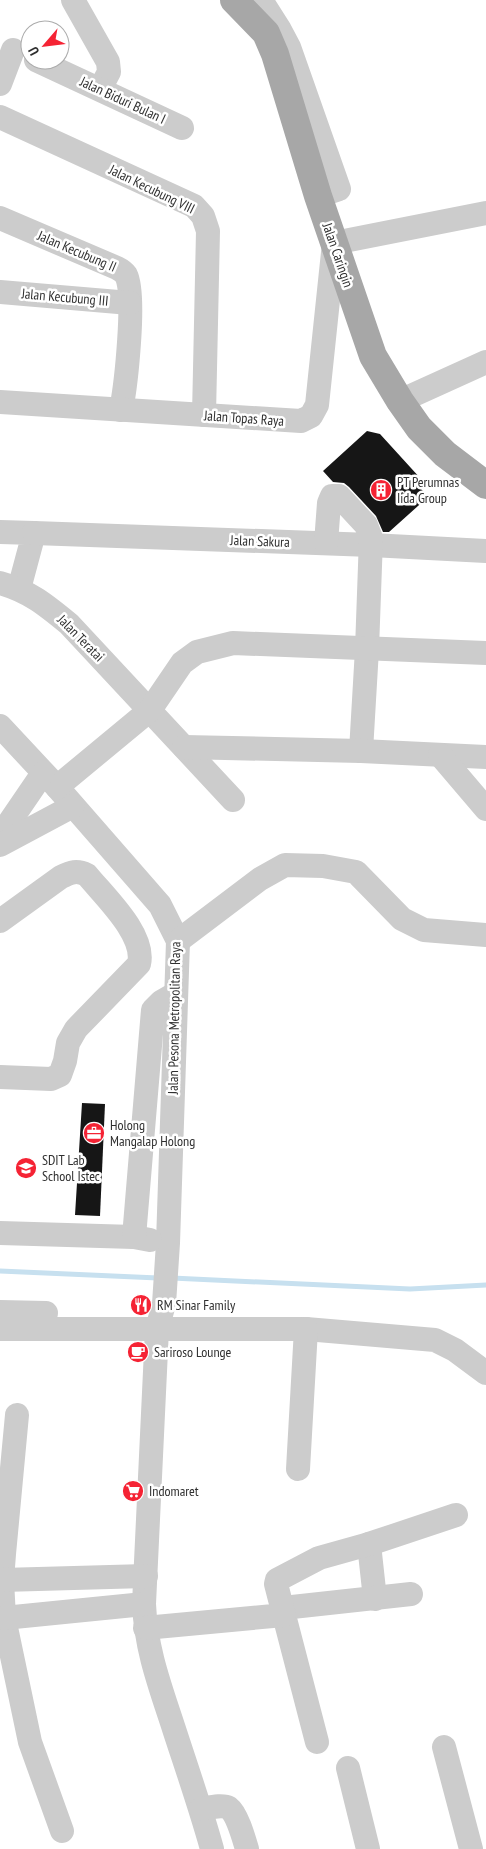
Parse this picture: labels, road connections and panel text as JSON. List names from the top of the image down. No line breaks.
{"streets":{"main road":["Jalan Caringin"],"street":["Jalan Biduri Bulan I","Jalan Kecubung VIII","Jalan Kecubung II","Jalan Kecubung III","Jalan Topas Raya","Jalan Sakura","Jalan Teratai","Jalan Pesona Metropolitan Raya"]},"crossings":[["Jalan Kecubung VIII","Jalan Topas Raya"],["Jalan Kecubung II","Jalan Kecubung III"],["Jalan Caringin","Jalan Topas Raya"]],"places":{"building":["PT Perumnas Iida Group"],"office":["Holong Mangalap Holong"],"school or university":["SDIT Lab School Istec"],"restaurant":["RM Sinar Family"],"cafe":["Sariroso Lounge"],"supermarket":["Indomaret"]},"north":"bottom left"}
